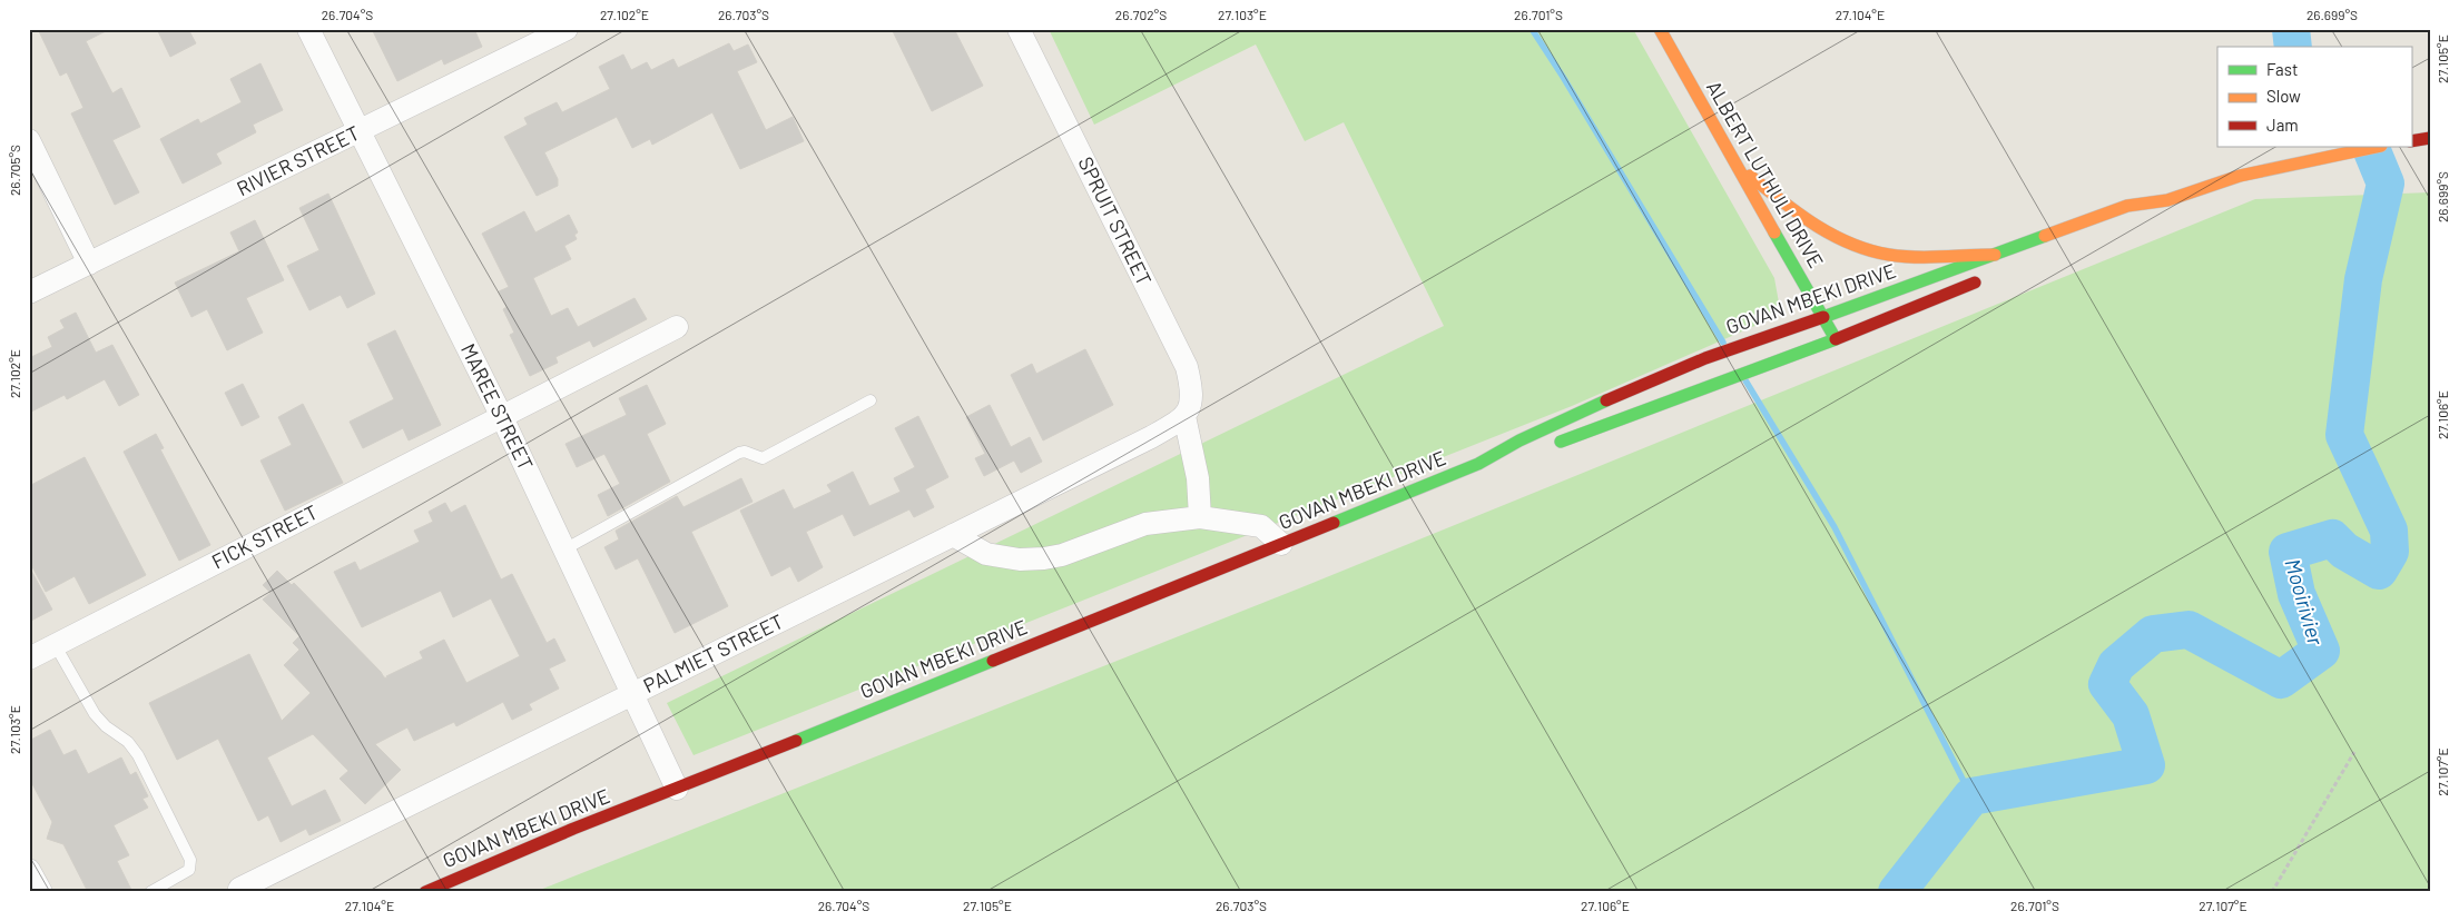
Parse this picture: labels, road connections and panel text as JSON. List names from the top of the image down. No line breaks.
{"streets":{"main road":["ALBERT LUTHULI DRIVE","GOVAN MBEKI DRIVE"],"street":["RIVIER STREET","SPRUIT STREET","MAREE STREET","FICK STREET","PALMIET STREET"]},"crossings":[["RIVIER STREET","MAREE STREET"],["ALBERT LUTHULI DRIVE","GOVAN MBEKI DRIVE"],["SPRUIT STREET","PALMIET STREET"],["GOVAN MBEKI DRIVE","MAREE STREET"],["MAREE STREET","FICK STREET"],["MAREE STREET","PALMIET STREET"]],"water":["Mooirivier"],"legend":["Fast","Slow","Jam"],"coordinates":["26.704°S","27.102°E","26.703°S","26.702°S","27.103°E","26.701°S","27.104°E","26.699°S","27.105°E","26.705°S","27.106°E","27.107°E"]}
